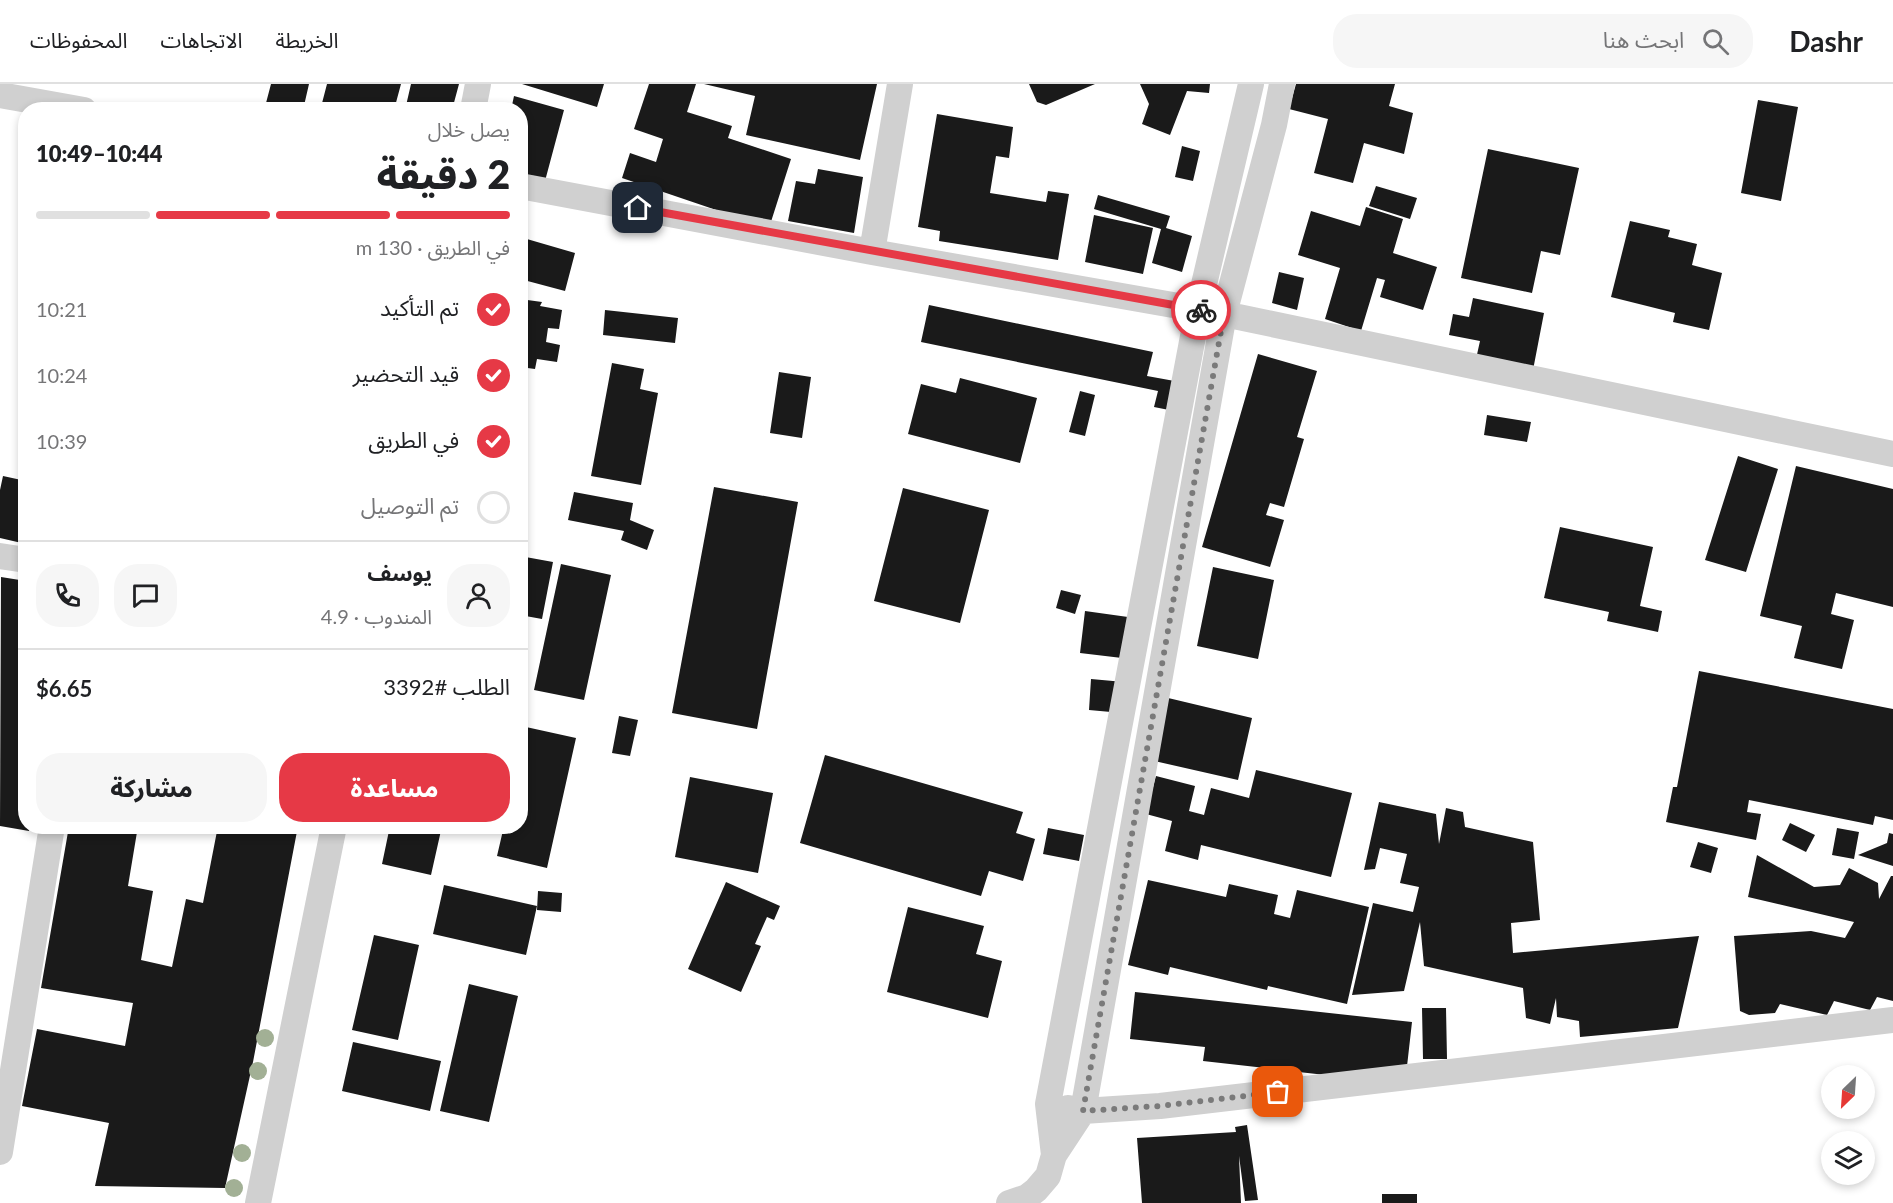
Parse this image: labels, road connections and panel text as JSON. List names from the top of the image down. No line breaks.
{"north":"bottom left","page":{"header":"Dashr","search":"ابحث هنا","nav":["الخريطة","الاتجاهات","المحفوظات"],"heading":["2 دقيقة","يصل خلال","10:44–10:49"],"panel":["يوسف","المندوب · 4.9","الطلب #3392","$6.65"],"bar":"في الطريق · 130 m","list":[["تم التأكيد","10:21"],["قيد التحضير","10:24"],["في الطريق","10:39"],"تم التوصيل"],"buttons":["مساعدة","مشاركة"]}}
